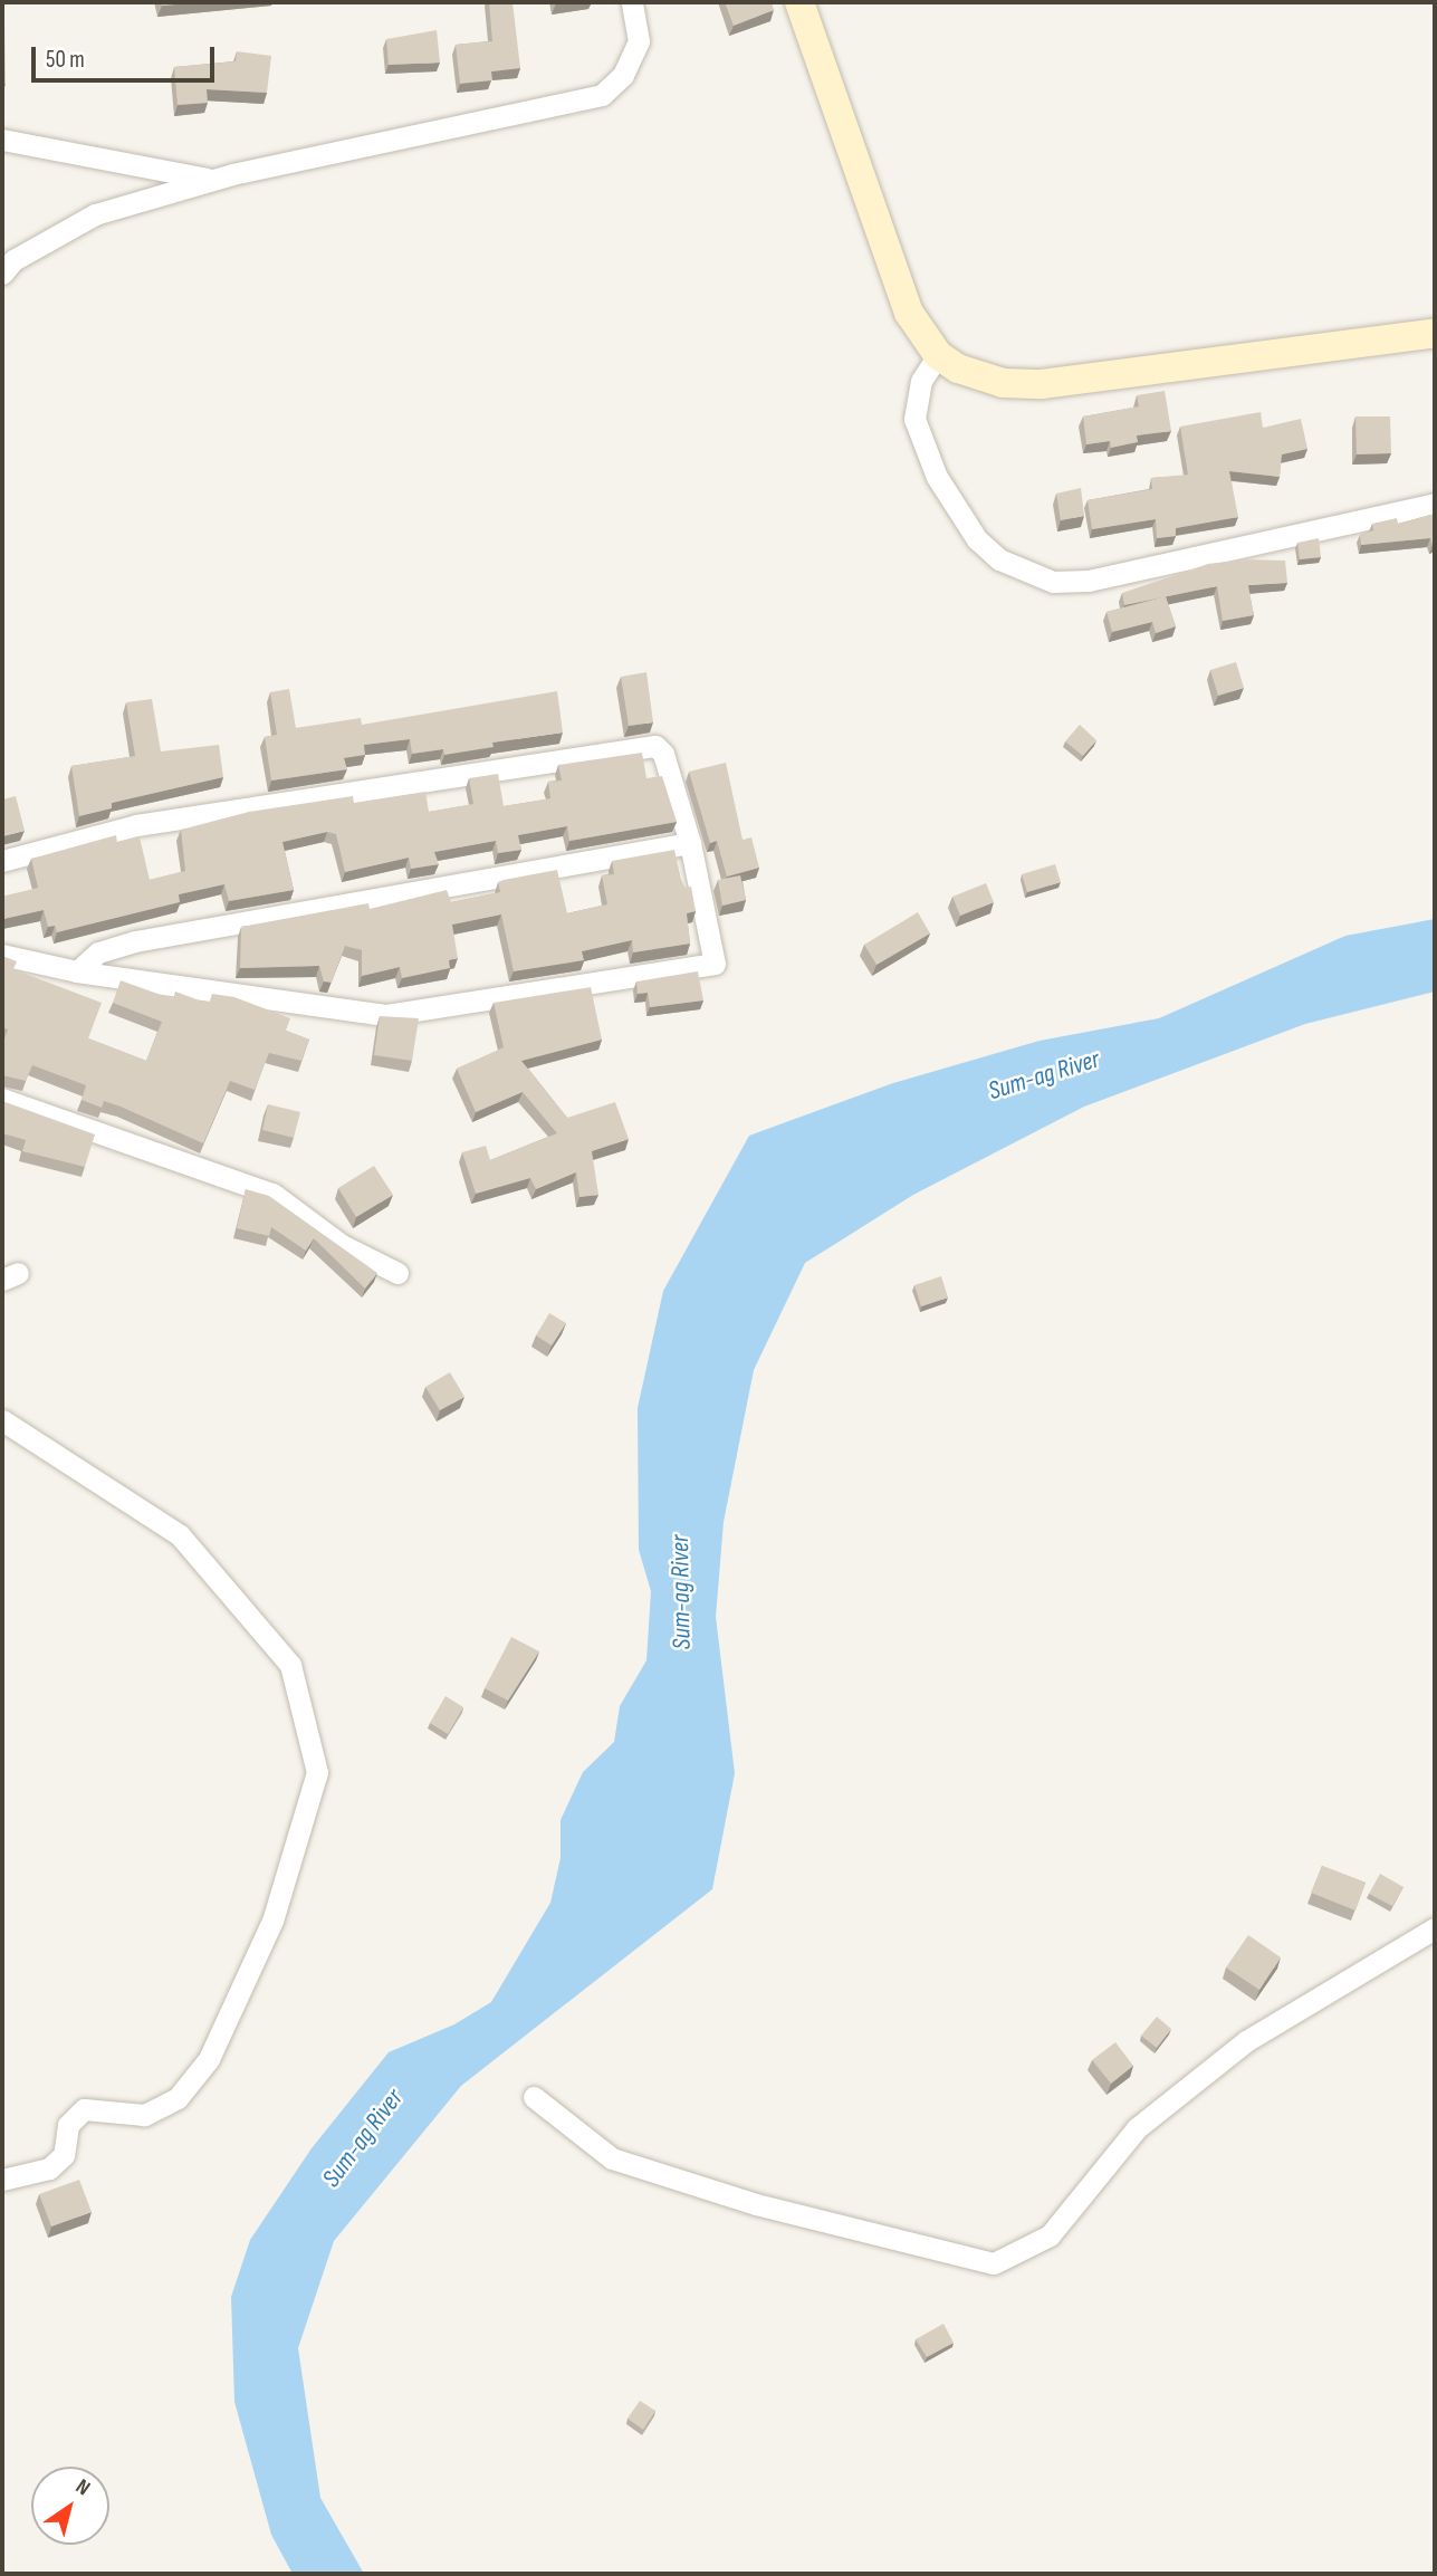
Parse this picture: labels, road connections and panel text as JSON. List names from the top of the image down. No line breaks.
{"water":["Sum-ag River"],"scale_bar":"50 m","north":"top right"}
